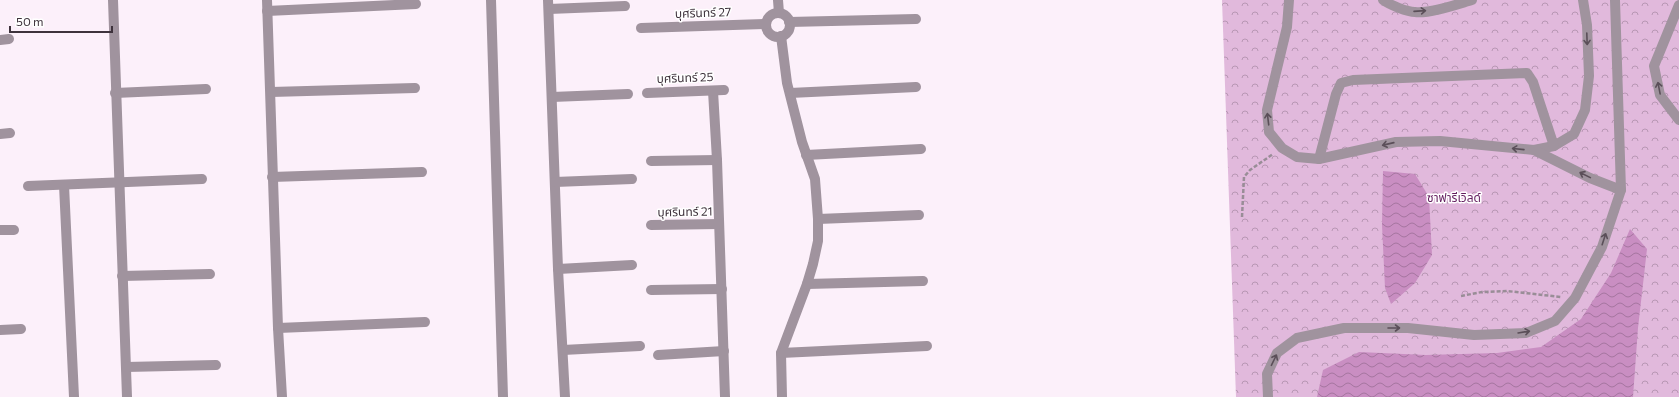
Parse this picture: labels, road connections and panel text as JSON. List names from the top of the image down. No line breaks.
{"streets":{"street":["บุศรินทร์ 27","บุศรินทร์ 25","บุศรินทร์ 21"]},"parks":["ซาฟารีเวิลด์"],"scale_bar":"50 m"}
